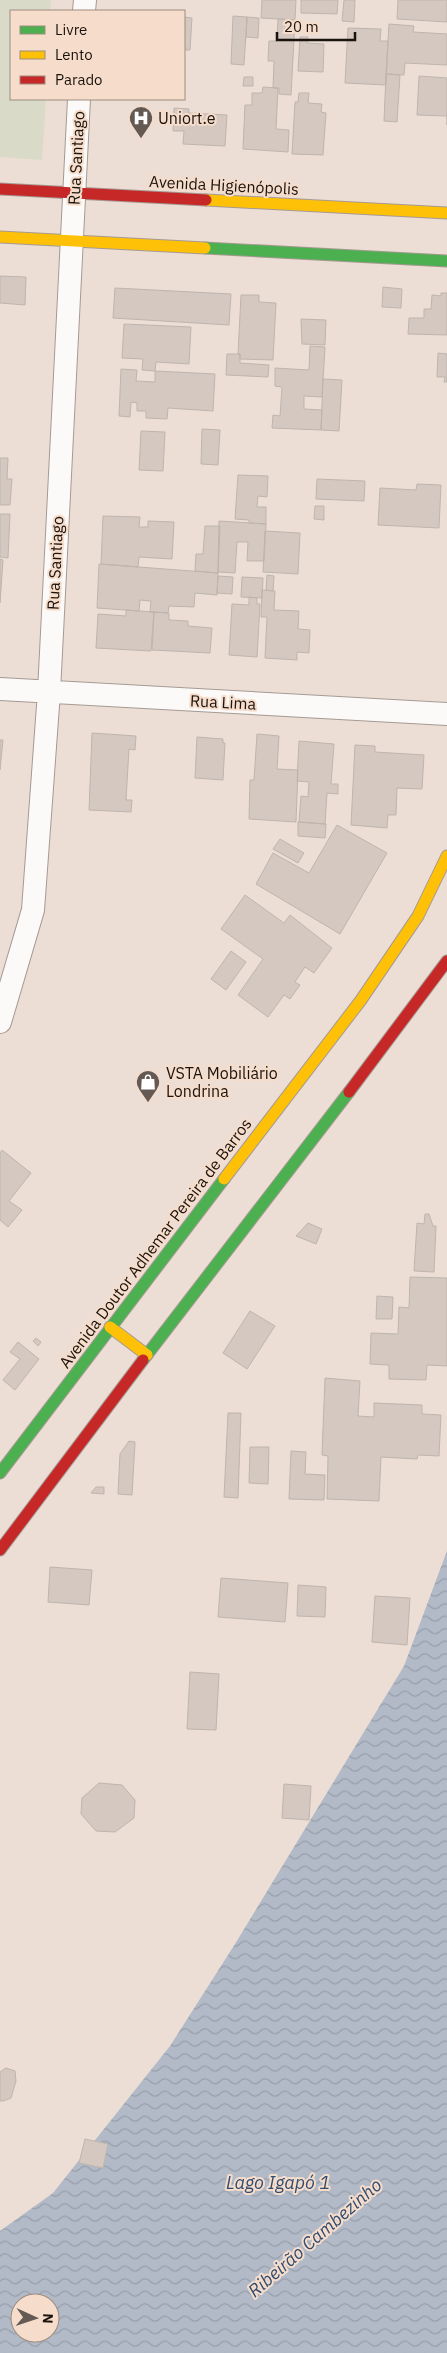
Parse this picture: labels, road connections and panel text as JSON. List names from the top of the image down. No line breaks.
{"streets":{"street":["Rua Santiago","Avenida Higienópolis","Rua Lima","Avenida Doutor Adhemar Pereira de Barros"]},"crossings":[["Rua Santiago","Avenida Higienópolis"],["Rua Santiago","Rua Lima"]],"water":["Lago Igapó 1","Ribeirão Cambezinho"],"places":{"hospital":["Uniort.e"],"shop":["VSTA Mobiliário Londrina"]},"legend":["Livre","Lento","Parado"],"scale_bar":"20 m","north":"right"}
